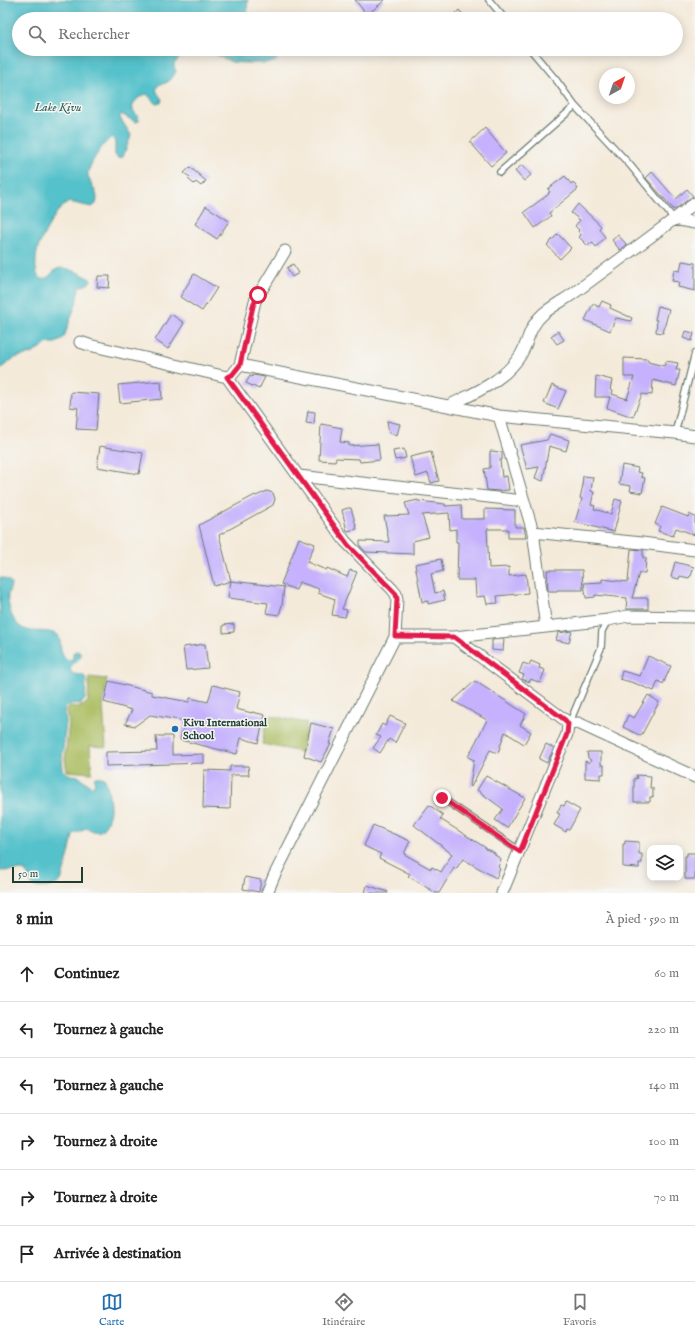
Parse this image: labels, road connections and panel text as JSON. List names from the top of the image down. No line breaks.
{"water":["Lake Kivu"],"places":["Kivu International School"],"scale_bar":"50 m","north":"top right","page":{"search":"Rechercher","scale":"50 m","heading":["8 min","À pied · 590 m"],"list":[["Continuez","60 m"],["Tournez à gauche","220 m"],["Tournez à gauche","140 m"],["Tournez à droite","100 m"],["Tournez à droite","70 m"],"Arrivée à destination"],"nav":["Carte","Itinéraire","Favoris"]}}
